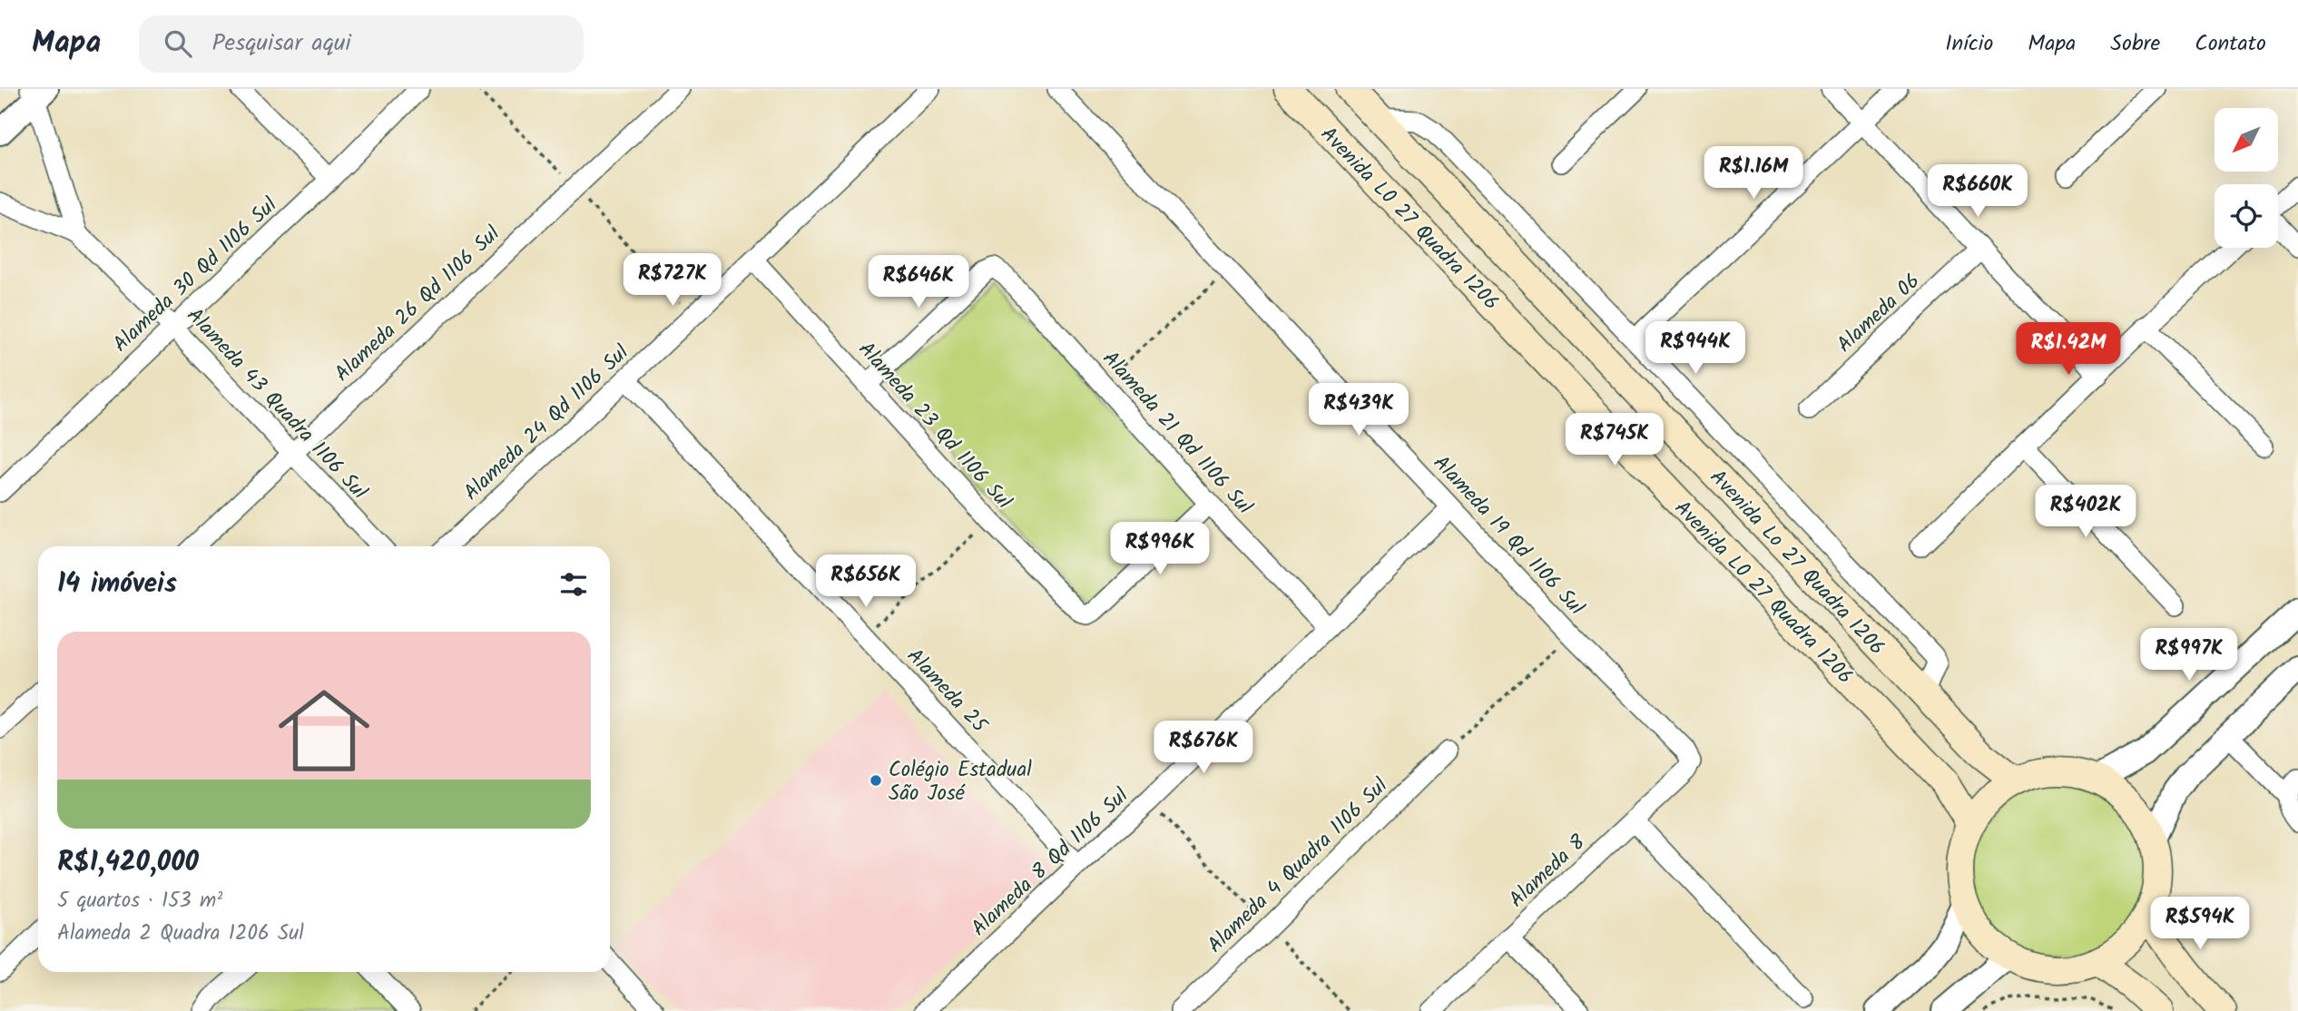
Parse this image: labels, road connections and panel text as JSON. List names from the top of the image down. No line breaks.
{"streets":{"main road":["Avenida L0 27 Quadra 1206","Avenida Lo 27 Quadra 1206"],"street":["Alameda 30 Qd 1106 Sul","Alameda 26 Qd 1106 Sul","Alameda 06","Alameda 43 Quadra 1106 Sul","Alameda 24 Qd 1106 Sul","Alameda 23 Qd 1106 Sul","Alameda 21 Qd 1106 Sul","Alameda 19 Qd 1106 Sul","Alameda 25","Alameda 8 Qd 1106 Sul","Alameda 4 Quadra 1106 Sul","Alameda 8"]},"crossings":[["Avenida L0 27 Quadra 1206","Avenida Lo 27 Quadra 1206"],["Alameda 30 Qd 1106 Sul","Alameda 43 Quadra 1106 Sul"],["Alameda 26 Qd 1106 Sul","Alameda 43 Quadra 1106 Sul"],["Alameda 24 Qd 1106 Sul","Alameda 23 Qd 1106 Sul"],["Alameda 24 Qd 1106 Sul","Alameda 25"],["Alameda 23 Qd 1106 Sul","Alameda 21 Qd 1106 Sul"],["Alameda 21 Qd 1106 Sul","Alameda 8 Qd 1106 Sul"],["Alameda 19 Qd 1106 Sul","Alameda 8 Qd 1106 Sul"],["Alameda 19 Qd 1106 Sul","Alameda 8"],["Alameda 25","Alameda 8 Qd 1106 Sul"]],"places":["Colégio Estadual São José"],"north":"bottom left","page":{"header":"Mapa","search":"Pesquisar aqui","nav":["Início","Mapa","Sobre","Contato"],"price":["R$1.16M","R$660K","R$727K","R$646K","R$944K","R$1.42M","R$439K","R$745K","R$402K","R$996K","R$656K","R$997K","R$676K","R$594K"],"heading":"14 imóveis","list":[{"name":"R$1,420,000","note":"5 quartos · 153 m² · Alameda 2 Quadra 1206 Sul"}]}}
